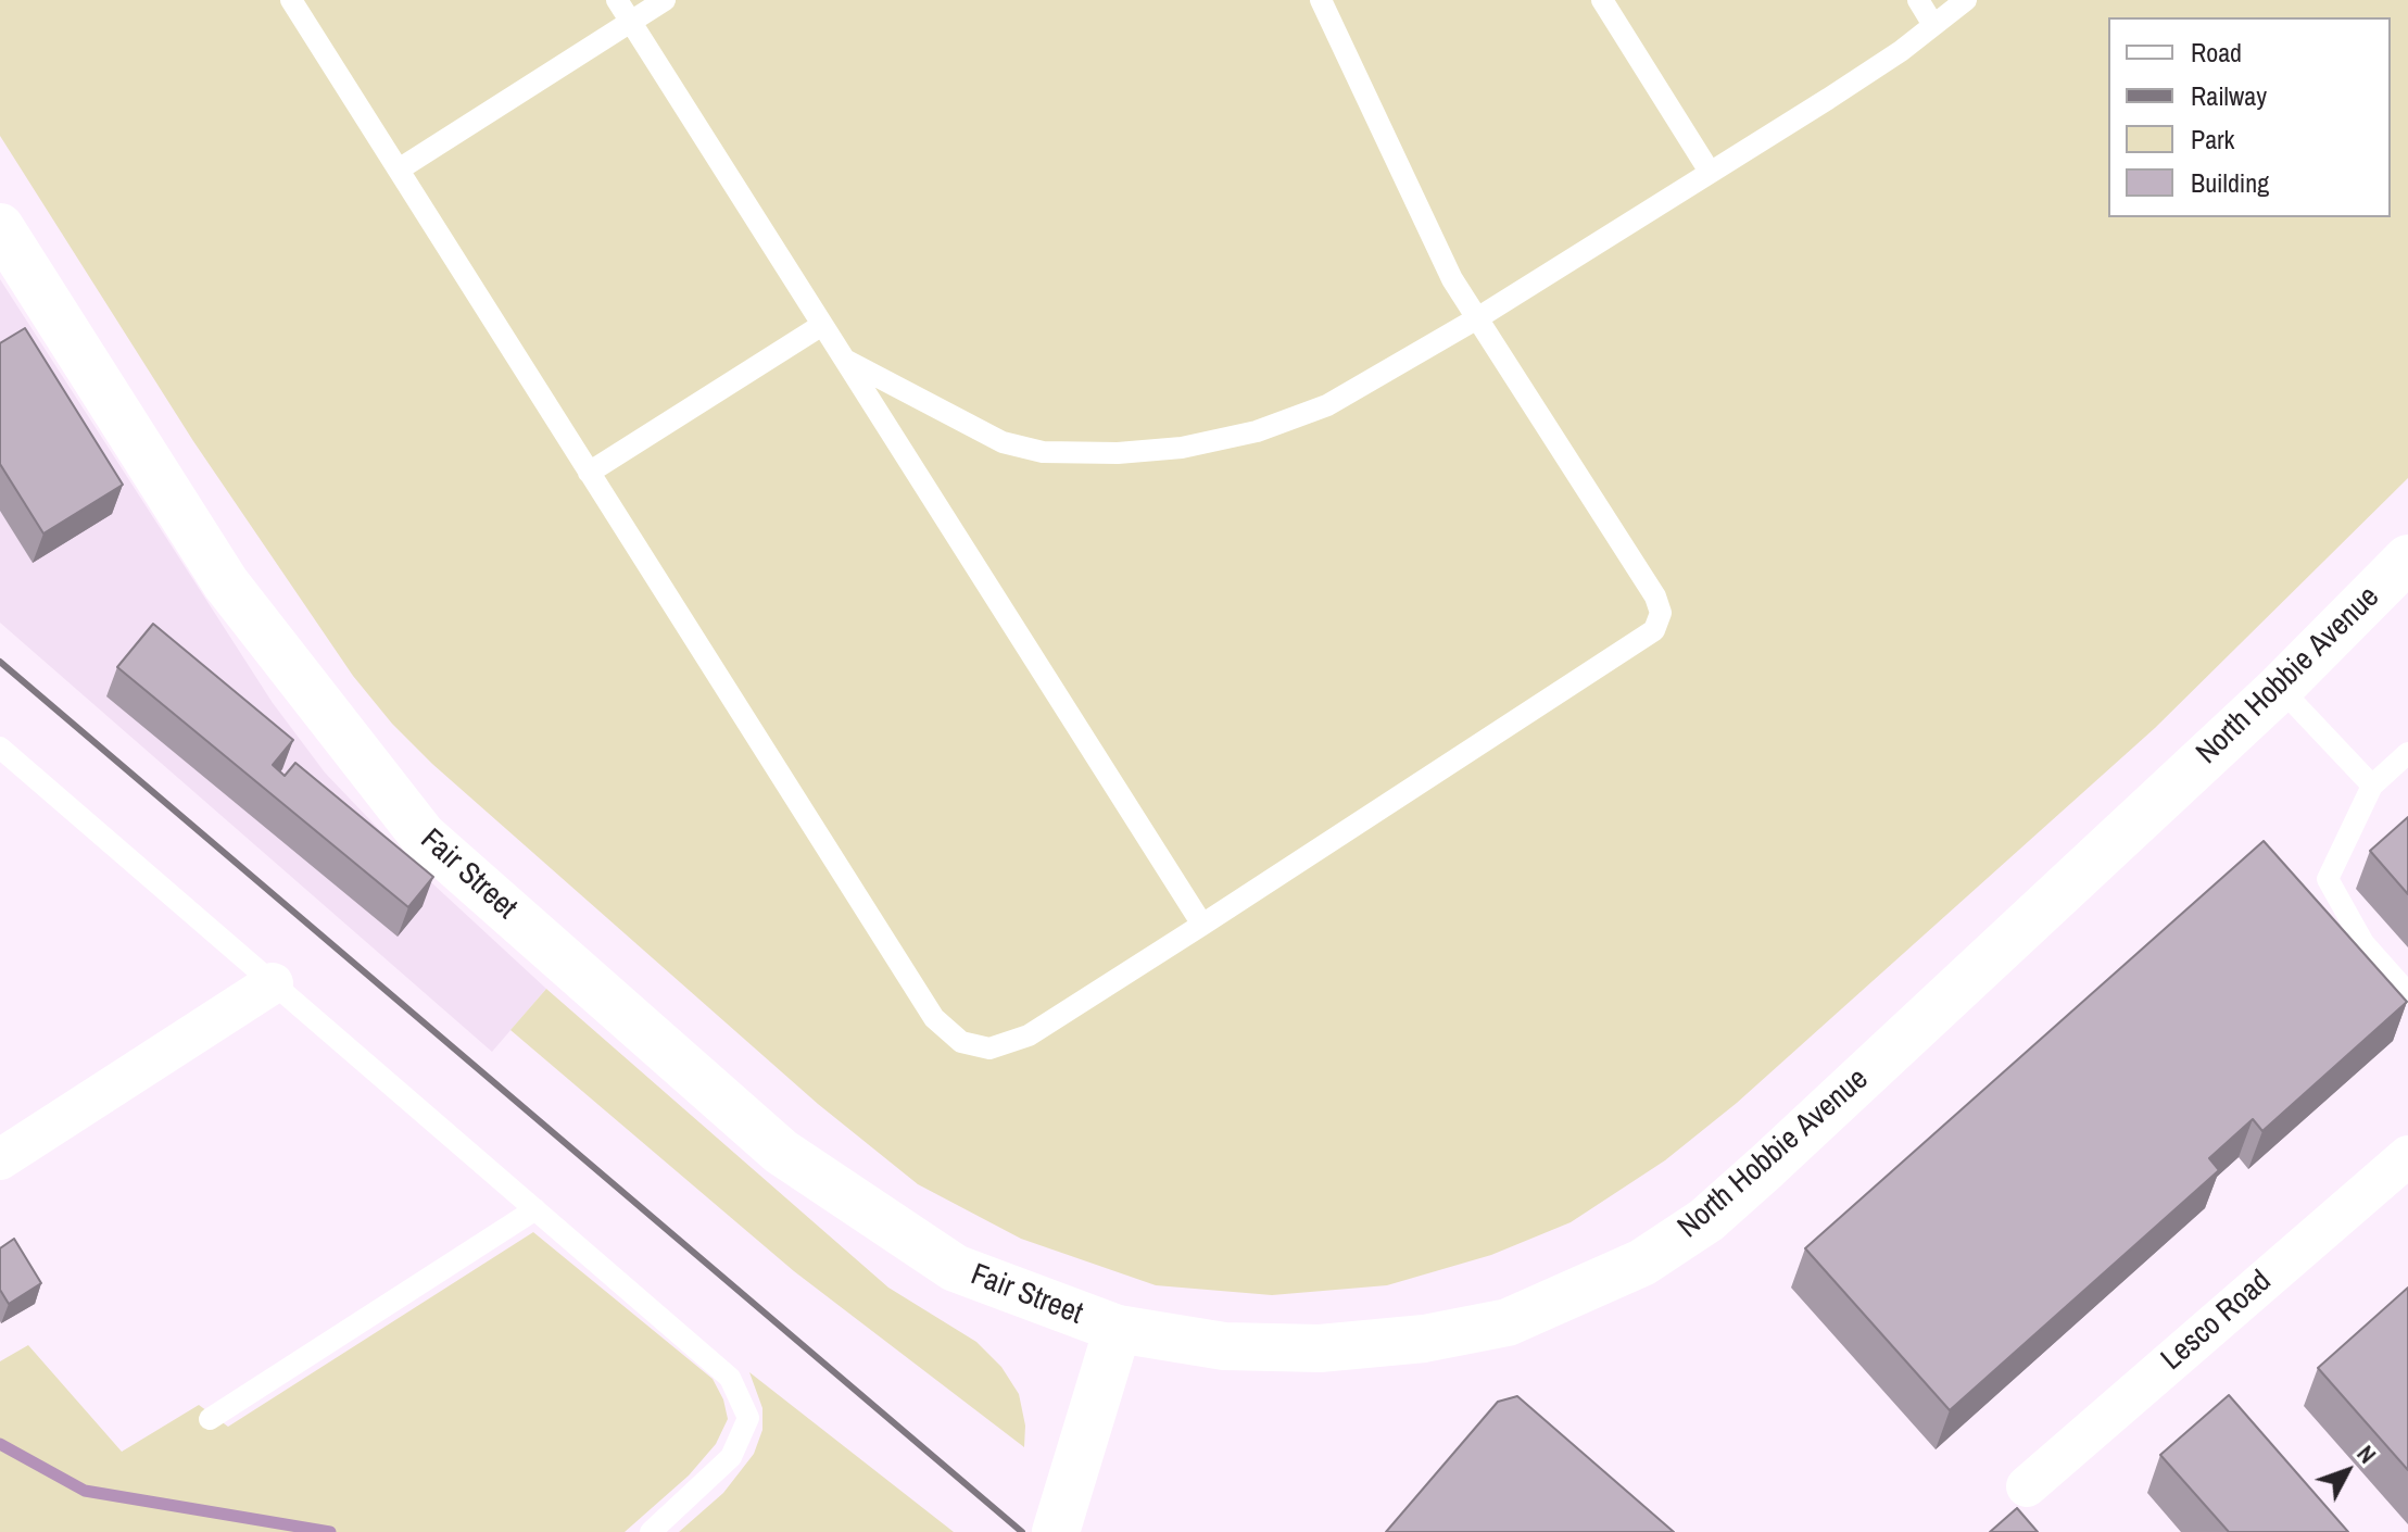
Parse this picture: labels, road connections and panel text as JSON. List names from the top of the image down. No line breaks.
{"streets":{"main road":["North Hobbie Avenue","Fair Street"],"street":["Lesco Road"]},"crossings":[["North Hobbie Avenue","Fair Street"]],"legend":["Road","Railway","Park","Building"],"north":"top right"}
